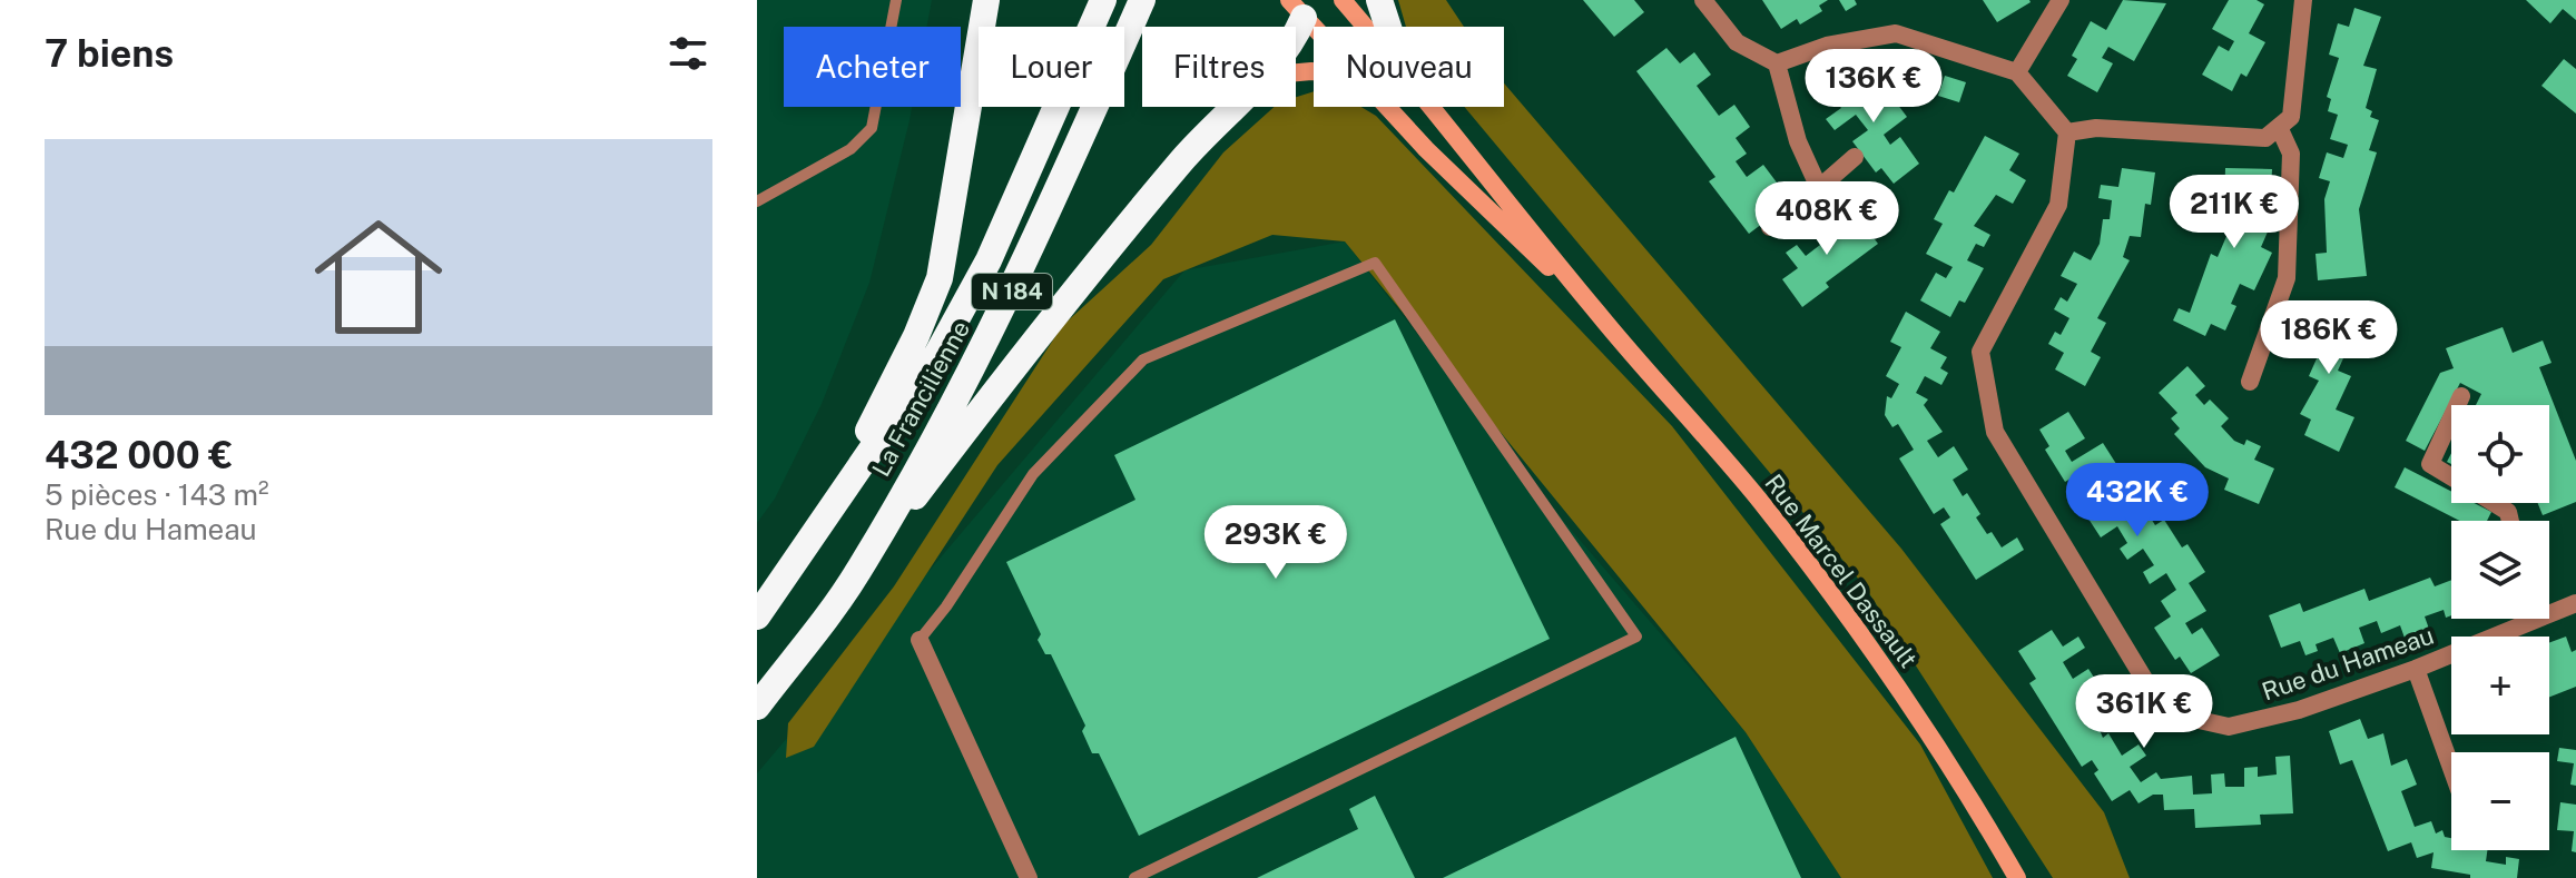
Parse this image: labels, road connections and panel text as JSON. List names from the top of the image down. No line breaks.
{"streets":{"highway":["N 184","La Francilienne"],"street":["Rue Marcel Dassault","Rue du Hameau"]},"page":{"heading":"7 biens","chip":["Acheter","Louer","Filtres","Nouveau"],"price":["136K €","211K €","408K €","186K €","432K €","293K €","361K €"],"list":[{"name":"432 000 €","note":"5 pièces · 143 m² · Rue du Hameau"}],"map_buttons":["+","−"]}}
